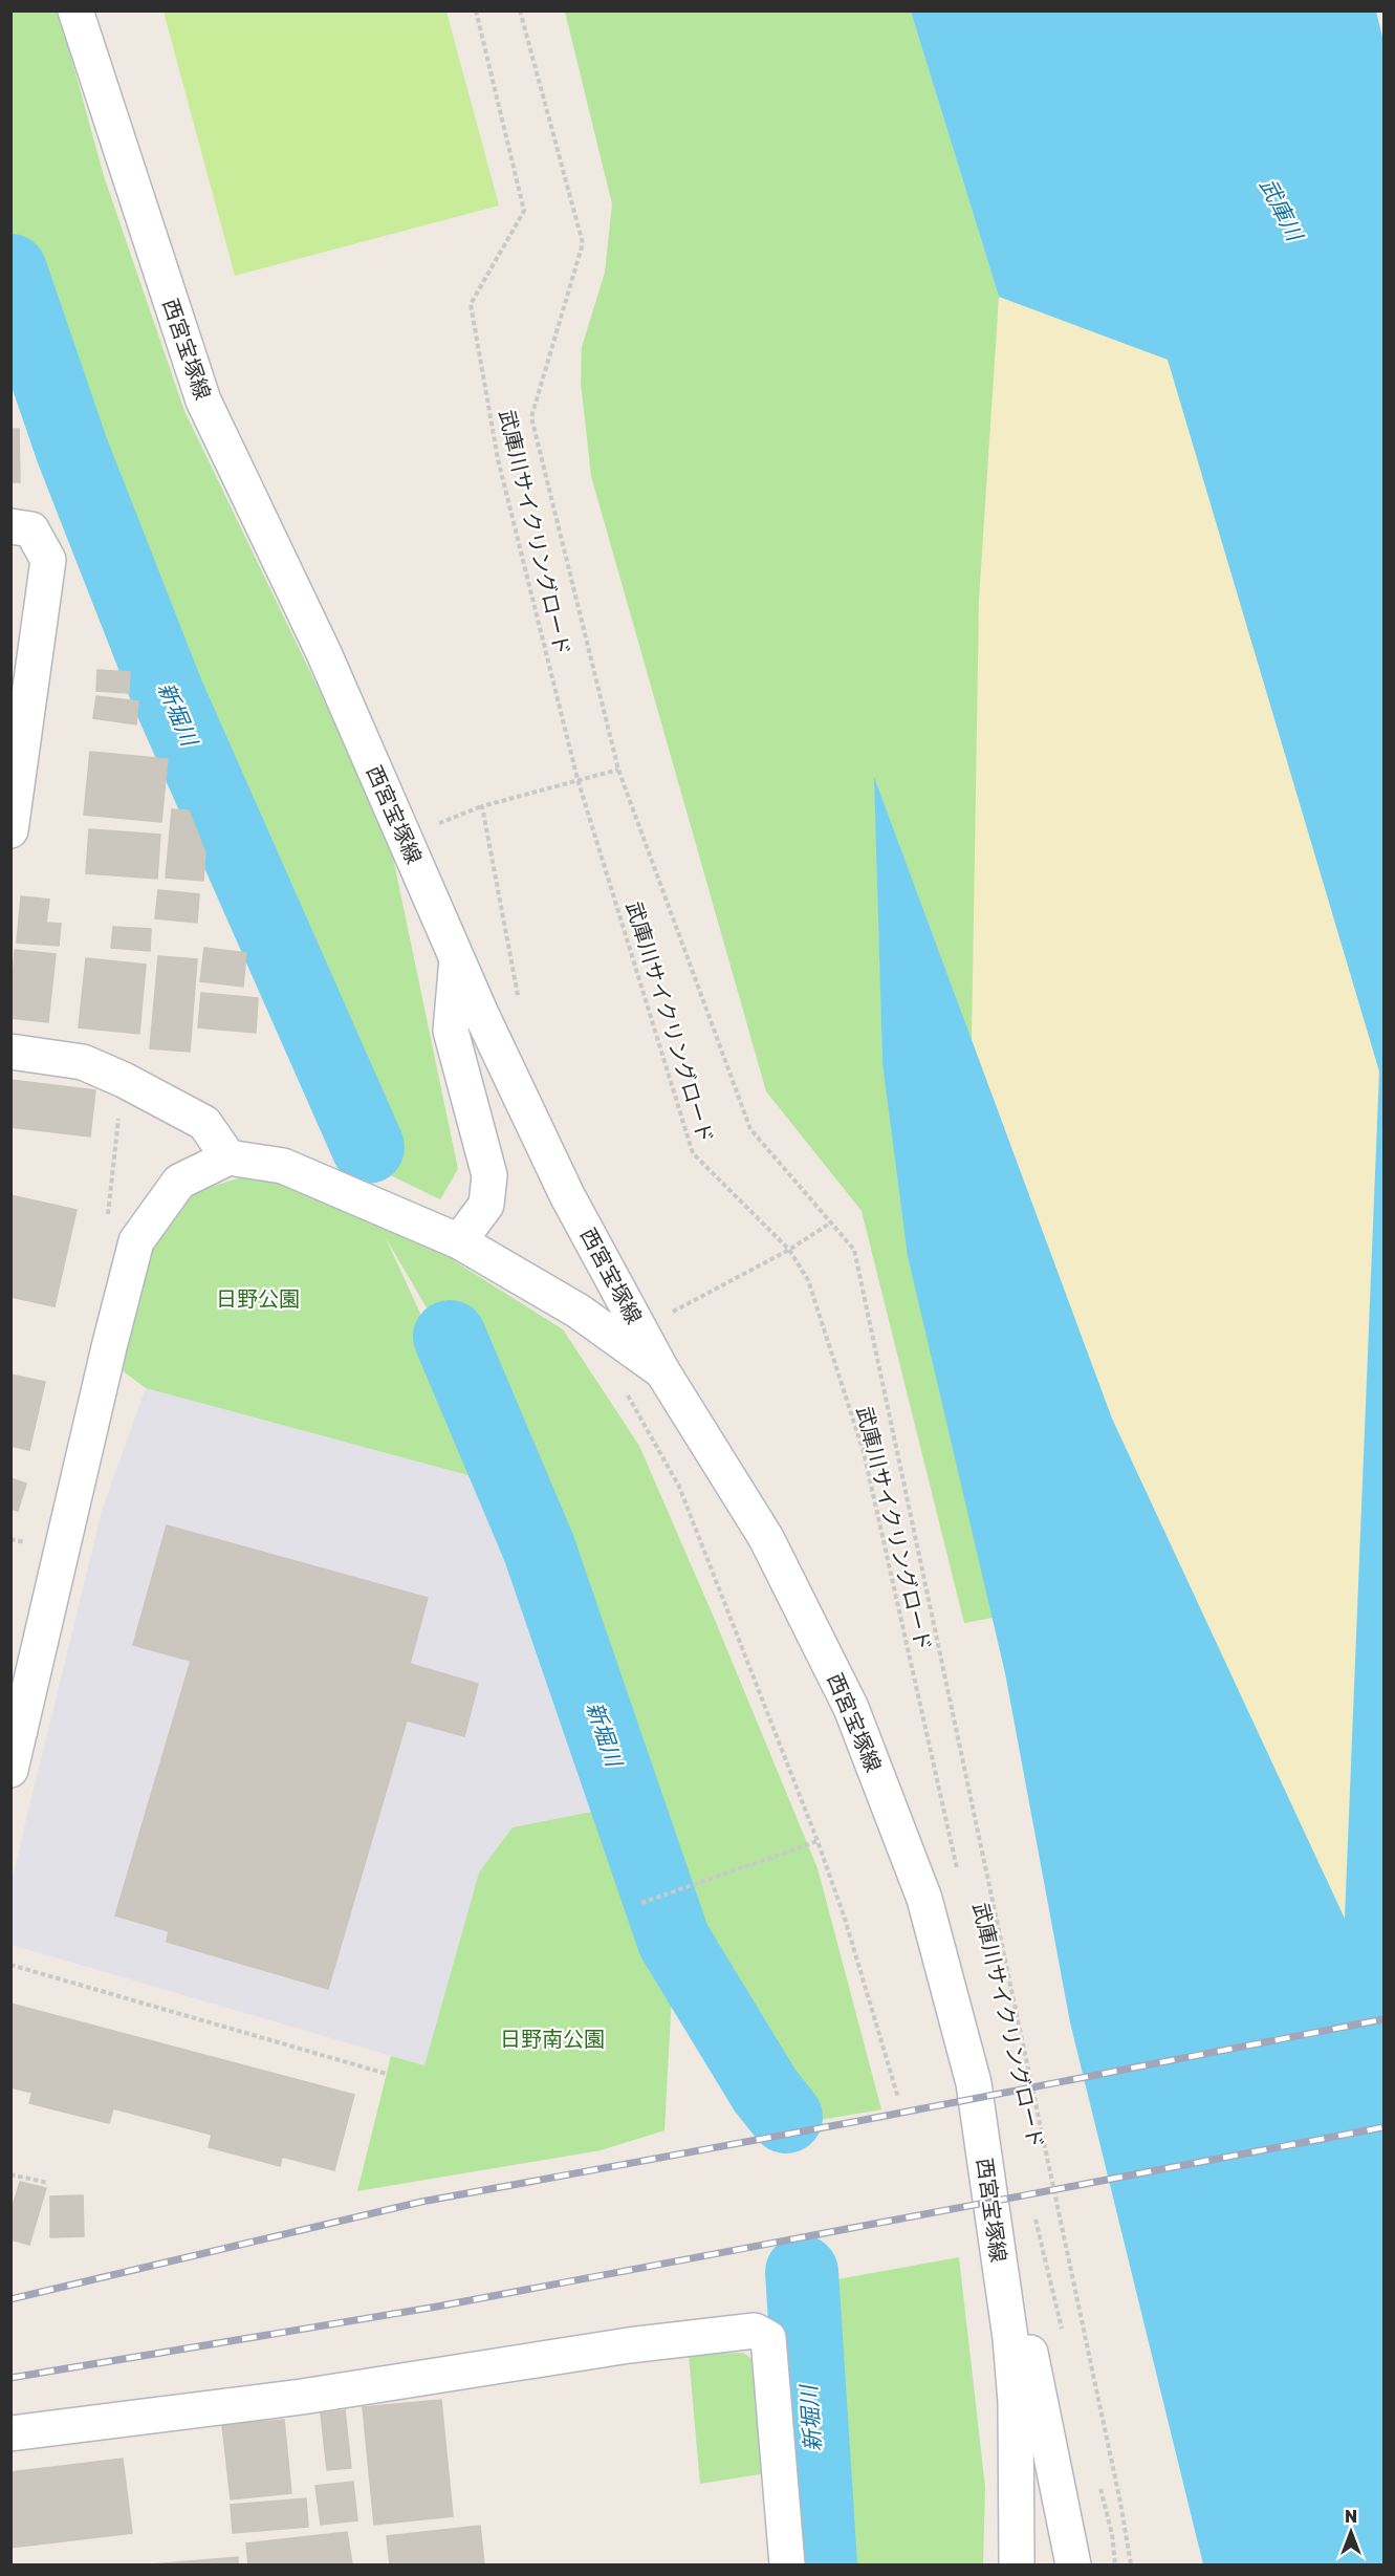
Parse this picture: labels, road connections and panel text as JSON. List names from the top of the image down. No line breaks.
{"streets":{"main road":["西宮宝塚線"],"path":["武庫川サイクリングロード"]},"water":["武庫川","新堀川"],"parks":["日野公園","日野南公園"],"north":"top"}
